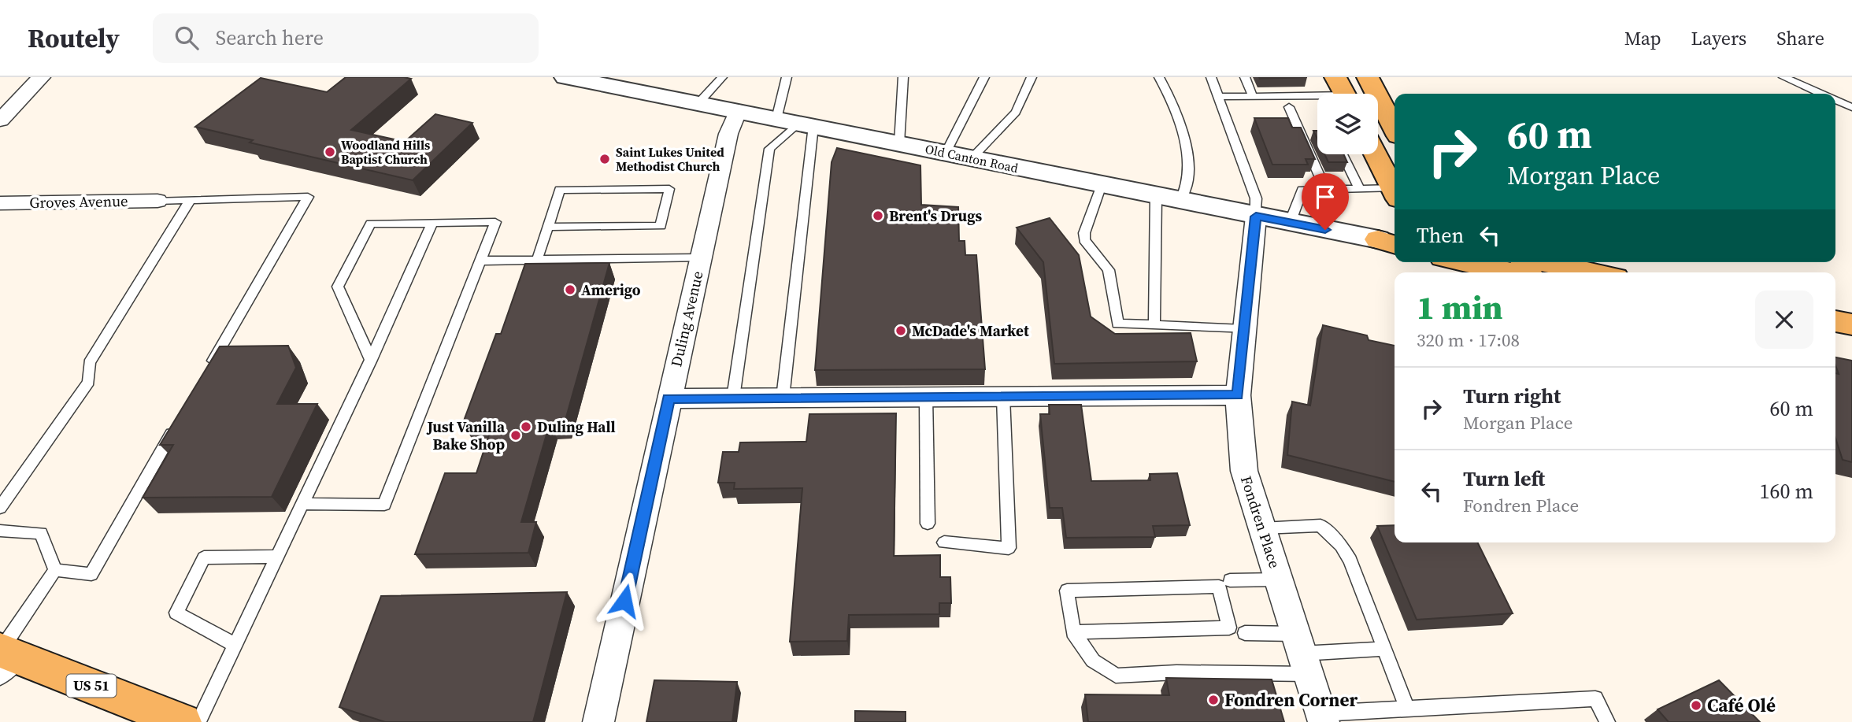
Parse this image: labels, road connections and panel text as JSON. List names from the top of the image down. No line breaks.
{"streets":{"main road":["US 51"],"street":["Old Canton Road","Groves Avenue","Duling Avenue","Fondren Place"]},"crossings":[["Old Canton Road","Duling Avenue"],["Old Canton Road","Fondren Place"]],"places":["Woodland Hills Baptist Church","Saint Lukes United Methodist Church","Brent's Drugs","Amerigo","McDade's Market","Duling Hall","Just Vanilla Bake Shop","Fondren Corner","Café Olé"],"page":{"header":"Routely","search":"Search here","nav":["Map","Layers","Share"],"turn":["60 m","Morgan Place"],"then":"Then","heading":["1 min","320 m · 17:08"],"list":[{"name":"Turn right","note":"Morgan Place","value":"60 m"},{"name":"Turn left","note":"Fondren Place","value":"160 m"}]}}
